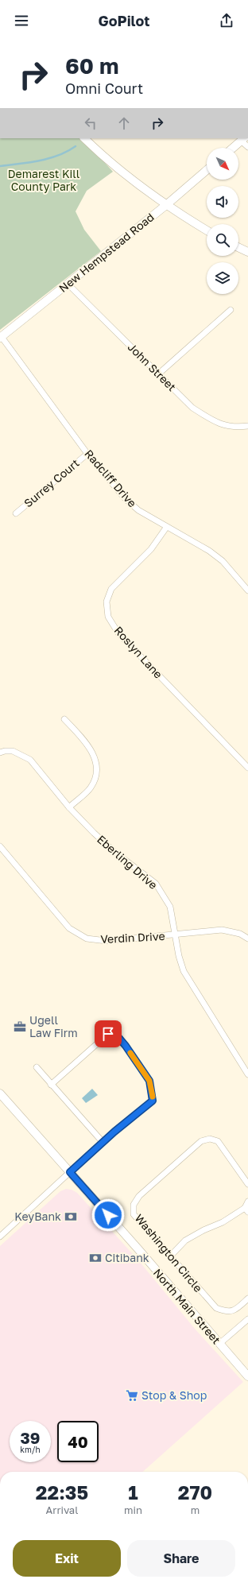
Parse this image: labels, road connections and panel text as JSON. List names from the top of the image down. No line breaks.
{"streets":{"street":["New Hempstead Road","John Street","Radcliff Drive","Surrey Court","Roslyn Lane","Eberling Drive","Verdin Drive","Washington Circle","North Main Street"]},"crossings":[["New Hempstead Road","John Street"],["New Hempstead Road","Radcliff Drive"],["Radcliff Drive","Surrey Court"],["Radcliff Drive","Roslyn Lane"],["Eberling Drive","Verdin Drive"]],"parks":["Demarest Kill County Park"],"places":{"office":["Ugell Law Firm"],"bank":["KeyBank","Citibank"],"supermarket":["Stop & Shop"]},"north":"bottom right","page":{"header":"GoPilot","turn":["60 m","Omni Court"],"speed":"39 km/h","limit":"40","eta":["22:35","Arrival","1","min","270","m"],"buttons":["Exit","Share"]}}
